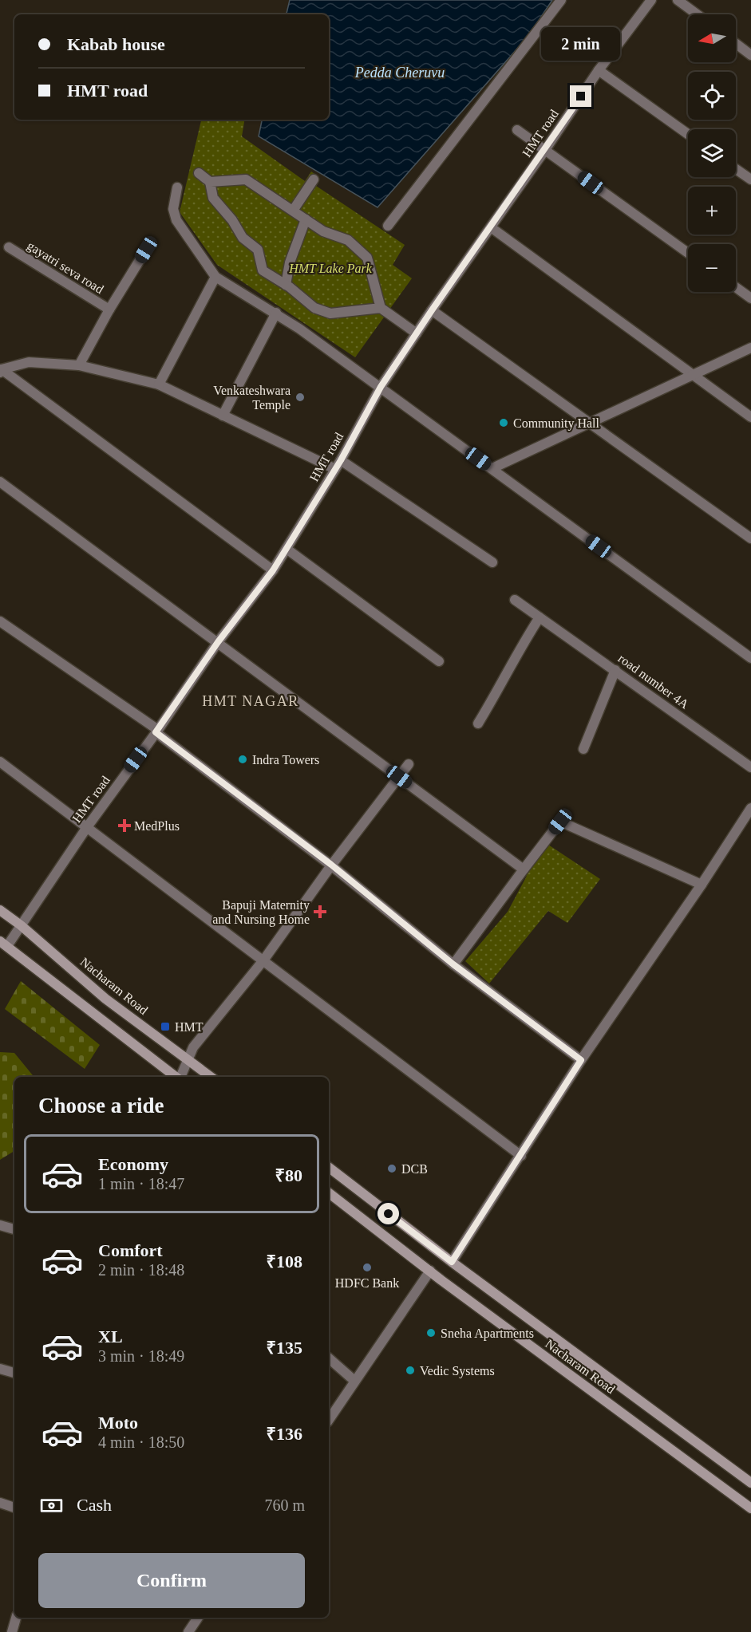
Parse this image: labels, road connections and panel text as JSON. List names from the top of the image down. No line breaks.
{"streets":{"main road":["Nacharam Road"],"street":["HMT road","gayatri seva road","road number 4A"]},"crossings":[["HMT road","Nacharam Road"]],"districts":["HMT NAGAR"],"water":["Pedda Cheruvu"],"parks":["HMT Lake Park"],"places":{"other":["Venkateshwara Temple","Community Hall","Indra Towers","DCB","HDFC Bank","Sneha Apartments","Vedic Systems"],"health":["MedPlus","Bapuji Maternity and Nursing Home"],"transit":["HMT"]},"north":"left","page":{"map_buttons":["+","−"],"banner":["Kabab house","HMT road"],"bubble":"2 min","heading":"Choose a ride","list":[{"name":"Economy","note":"1 min · 18:47","value":"₹80"},{"name":"Comfort","note":"2 min · 18:48","value":"₹108"},{"name":"XL","note":"3 min · 18:49","value":"₹135"},{"name":"Moto","note":"4 min · 18:50","value":"₹136"}],"pay":["Cash","760 m"],"buttons":"Confirm"}}
